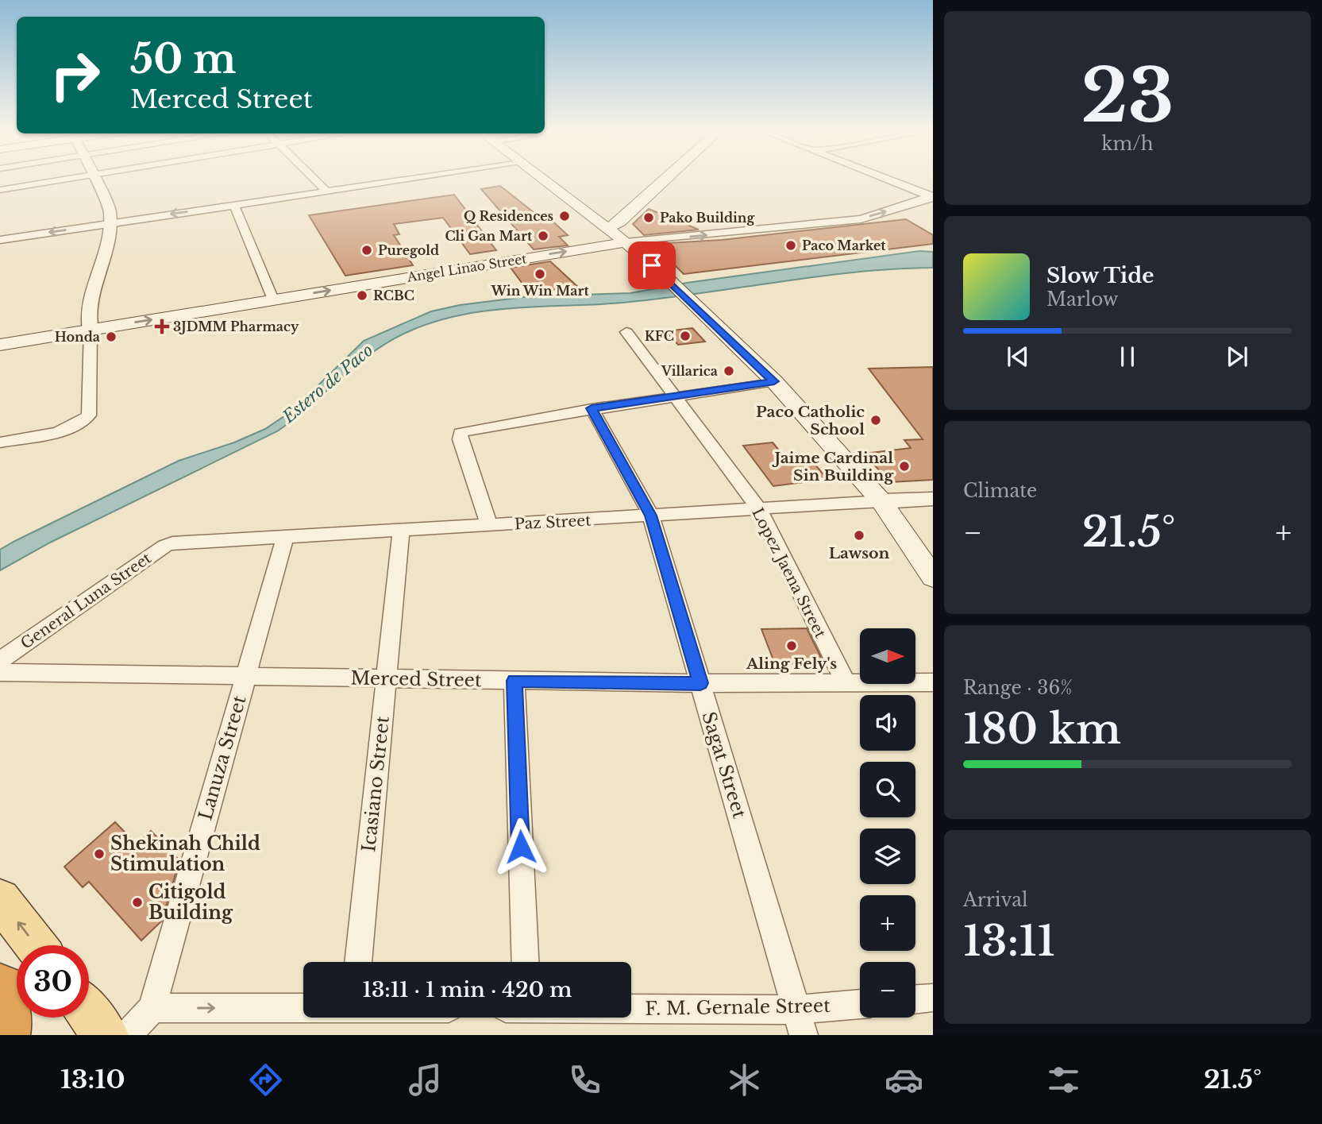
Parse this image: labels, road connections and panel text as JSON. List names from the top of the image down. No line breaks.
{"streets":{"main road":["Angel Linao Street"],"street":["Paz Street","Lopez Jaena Street","General Luna Street","Merced Street","Lanuza Street","Sagat Street","Icasiano Street","F. M. Gernale Street"]},"crossings":[["Paz Street","Lopez Jaena Street"],["Paz Street","General Luna Street"],["Paz Street","Lanuza Street"],["Paz Street","Sagat Street"],["Paz Street","Icasiano Street"],["Lopez Jaena Street","Merced Street"],["Merced Street","Lanuza Street"],["Merced Street","Sagat Street"],["Merced Street","Icasiano Street"],["Sagat Street","F. M. Gernale Street"]],"water":["Estero de Paco"],"places":{"other":["Q Residences","Pako Building","Cli Gan Mart","Paco Market","Puregold","Win Win Mart","RCBC","KFC","Honda","Villarica","Paco Catholic School","Jaime Cardinal Sin Building","Lawson","Aling Fely's","Shekinah Child Stimulation","Citigold Building"],"health":["3JDMM Pharmacy"]},"north":"right","page":{"tile":[["23","km/h"],"Climate",["Range · 36%","180 km"],["Arrival","13:11"]],"turn":["50 m","Merced Street"],"song":["Slow Tide","Marlow"],"heat":["−","21.5°","+"],"map_buttons":["+","−"],"limit":"30","trip":"13:11 · 1 min · 420 m","tabs":["13:10","21.5°"]}}
